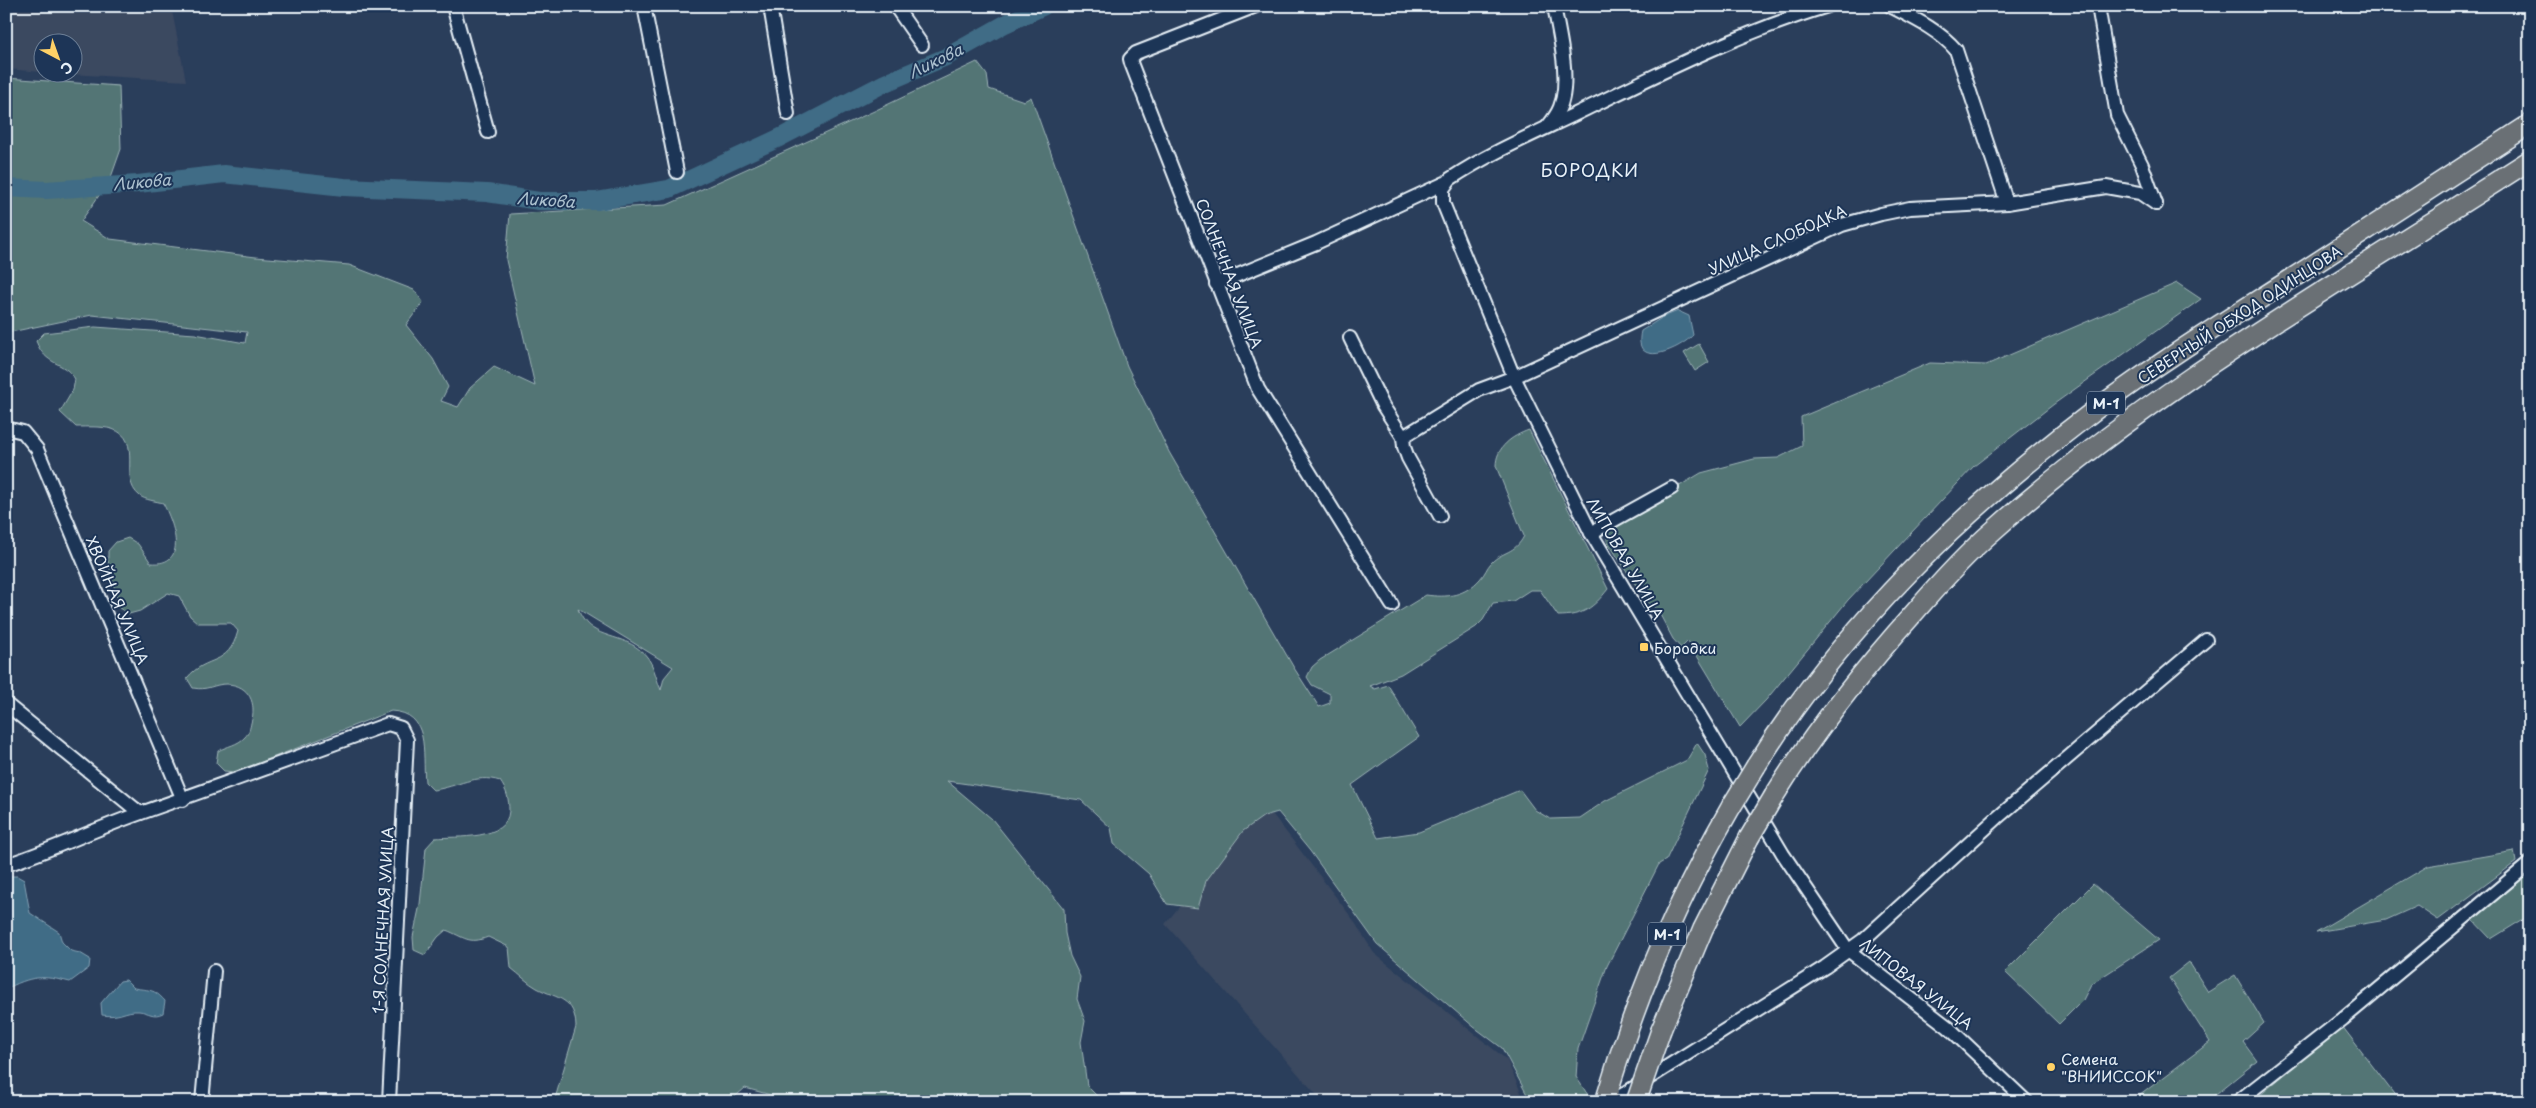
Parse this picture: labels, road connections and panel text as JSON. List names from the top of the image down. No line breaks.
{"streets":{"highway":["СЕВЕРНЫЙ ОБХОД ОДИНЦОВА","М-1"],"street":["УЛИЦА СЛОБОДКА","СОЛНЕЧНАЯ УЛИЦА","ЛИПОВАЯ УЛИЦА","ХВОЙНАЯ УЛИЦА","1-Я СОЛНЕЧНАЯ УЛИЦА"]},"crossings":[["УЛИЦА СЛОБОДКА","ЛИПОВАЯ УЛИЦА"],["ХВОЙНАЯ УЛИЦА","1-Я СОЛНЕЧНАЯ УЛИЦА"]],"districts":["БОРОДКИ"],"water":["Ликова"],"places":{"transit":["Бородки"],"other":["Семена \"ВНИИССОК\""]},"north":"bottom right"}
